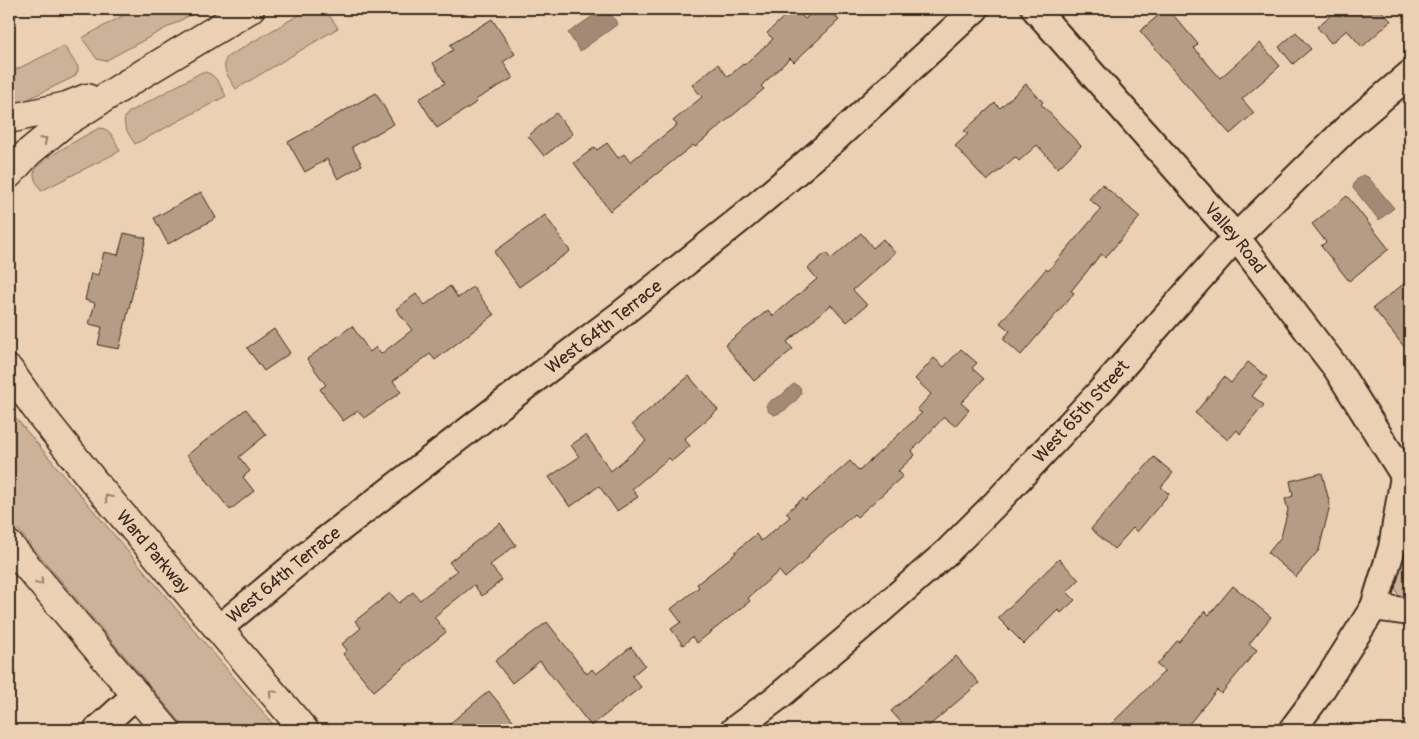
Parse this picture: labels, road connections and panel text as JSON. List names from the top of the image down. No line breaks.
{"streets":{"main road":["Ward Parkway"],"street":["Valley Road","West 64th Terrace","West 65th Street"]},"crossings":[["Valley Road","West 65th Street"],["West 64th Terrace","Ward Parkway"]]}
